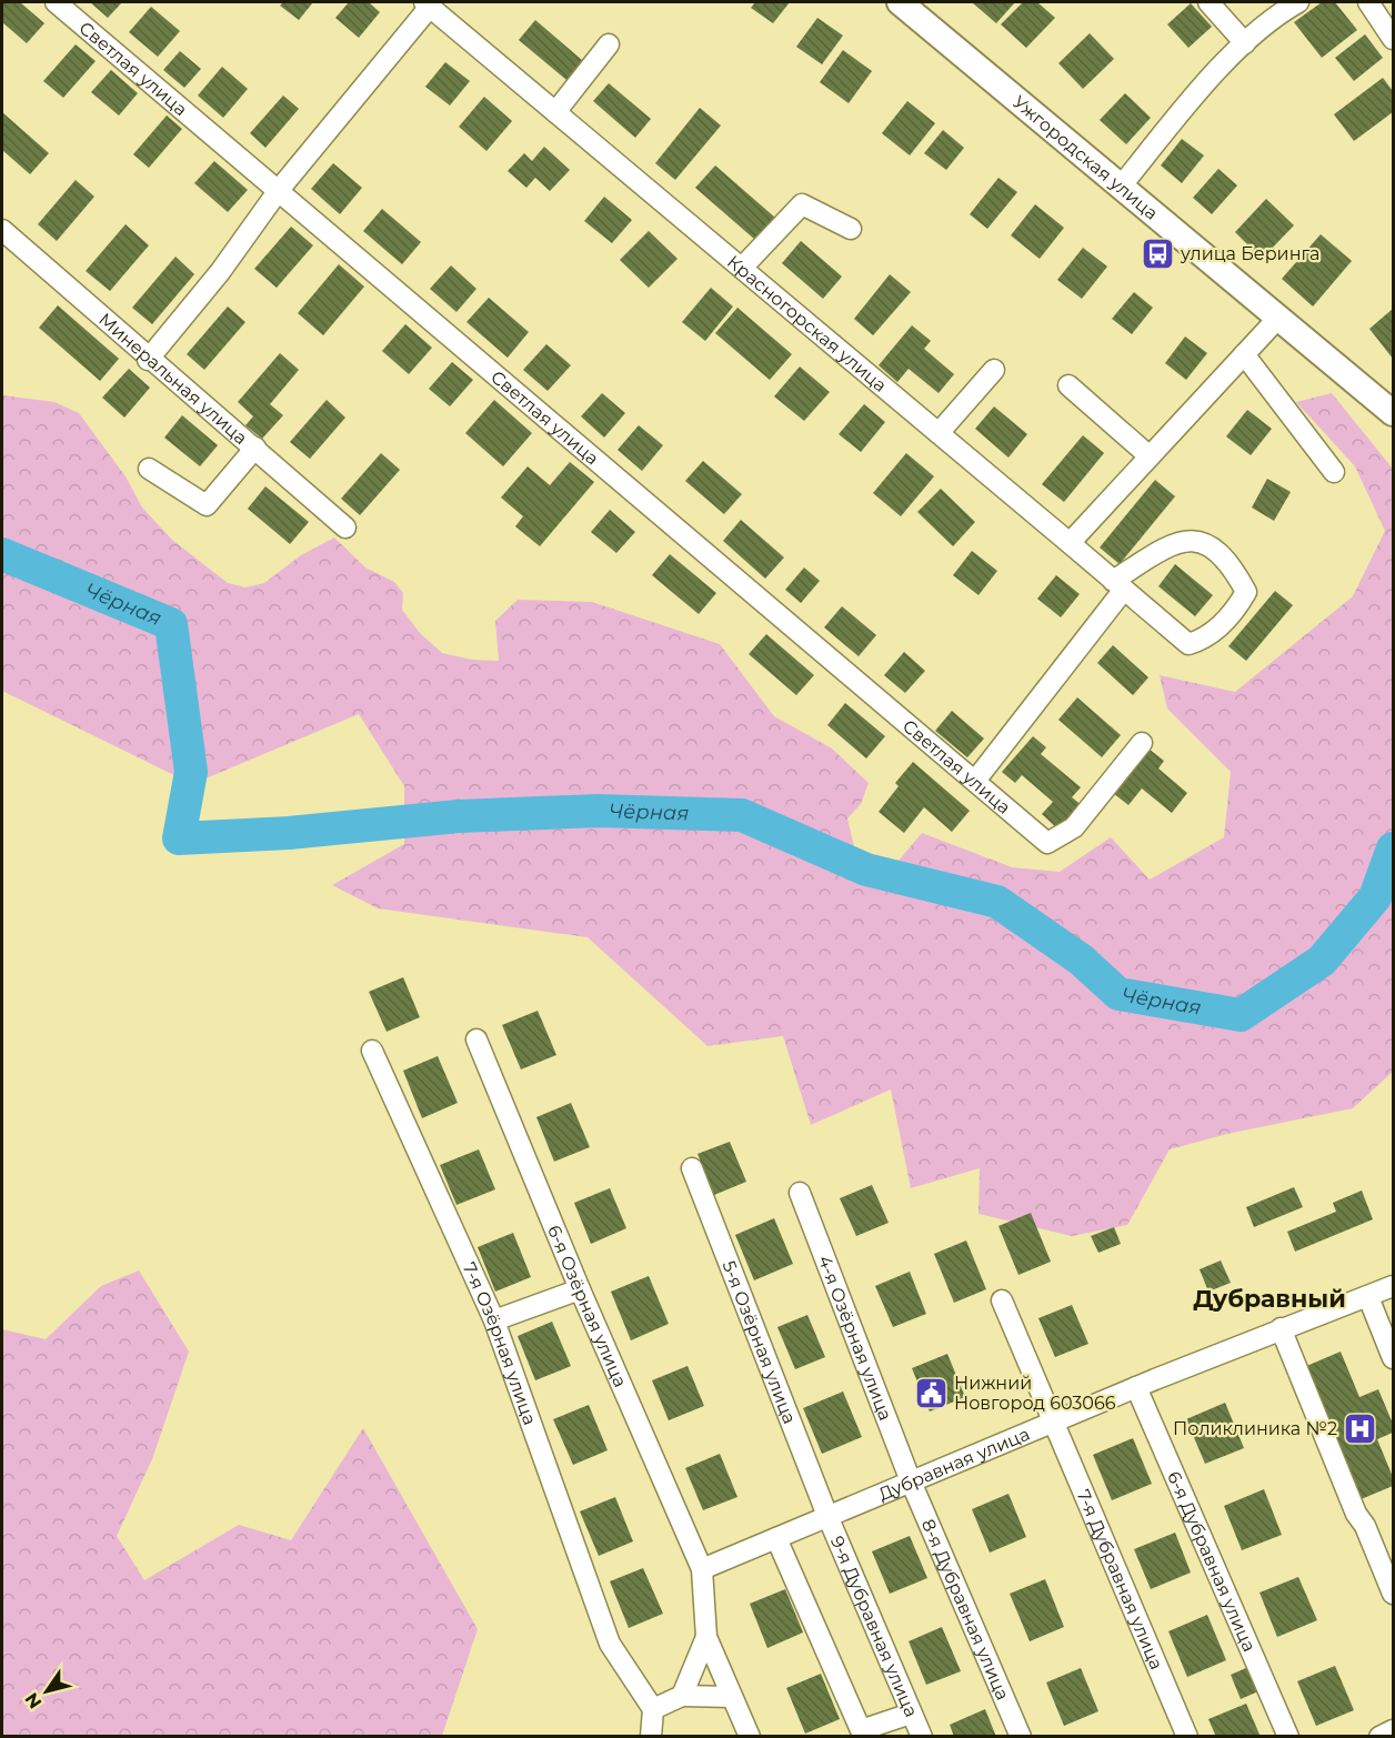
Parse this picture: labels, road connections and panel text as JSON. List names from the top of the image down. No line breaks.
{"streets":{"main road":["Ужгородская улица"],"street":["Светлая улица","Красногорская улица","Минеральная улица","6-я Озёрная улица","4-я Озёрная улица","5-я Озёрная улица","7-я Озёрная улица","Дубравная улица","6-я Дубравная улица","7-я Дубравная улица","8-я Дубравная улица","9-я Дубравная улица"]},"crossings":[["6-я Озёрная улица","Дубравная улица"],["4-я Озёрная улица","Дубравная улица"],["4-я Озёрная улица","8-я Дубравная улица"],["5-я Озёрная улица","Дубравная улица"],["5-я Озёрная улица","9-я Дубравная улица"],["Дубравная улица","6-я Дубравная улица"],["Дубравная улица","7-я Дубравная улица"],["Дубравная улица","8-я Дубравная улица"],["Дубравная улица","9-я Дубравная улица"]],"districts":["Дубравный"],"water":["Чёрная"],"places":{"bus stop":["улица Беринга"],"public building":["Нижний Новгород 603066"],"hospital":["Поликлиника №2"]},"north":"bottom left"}
